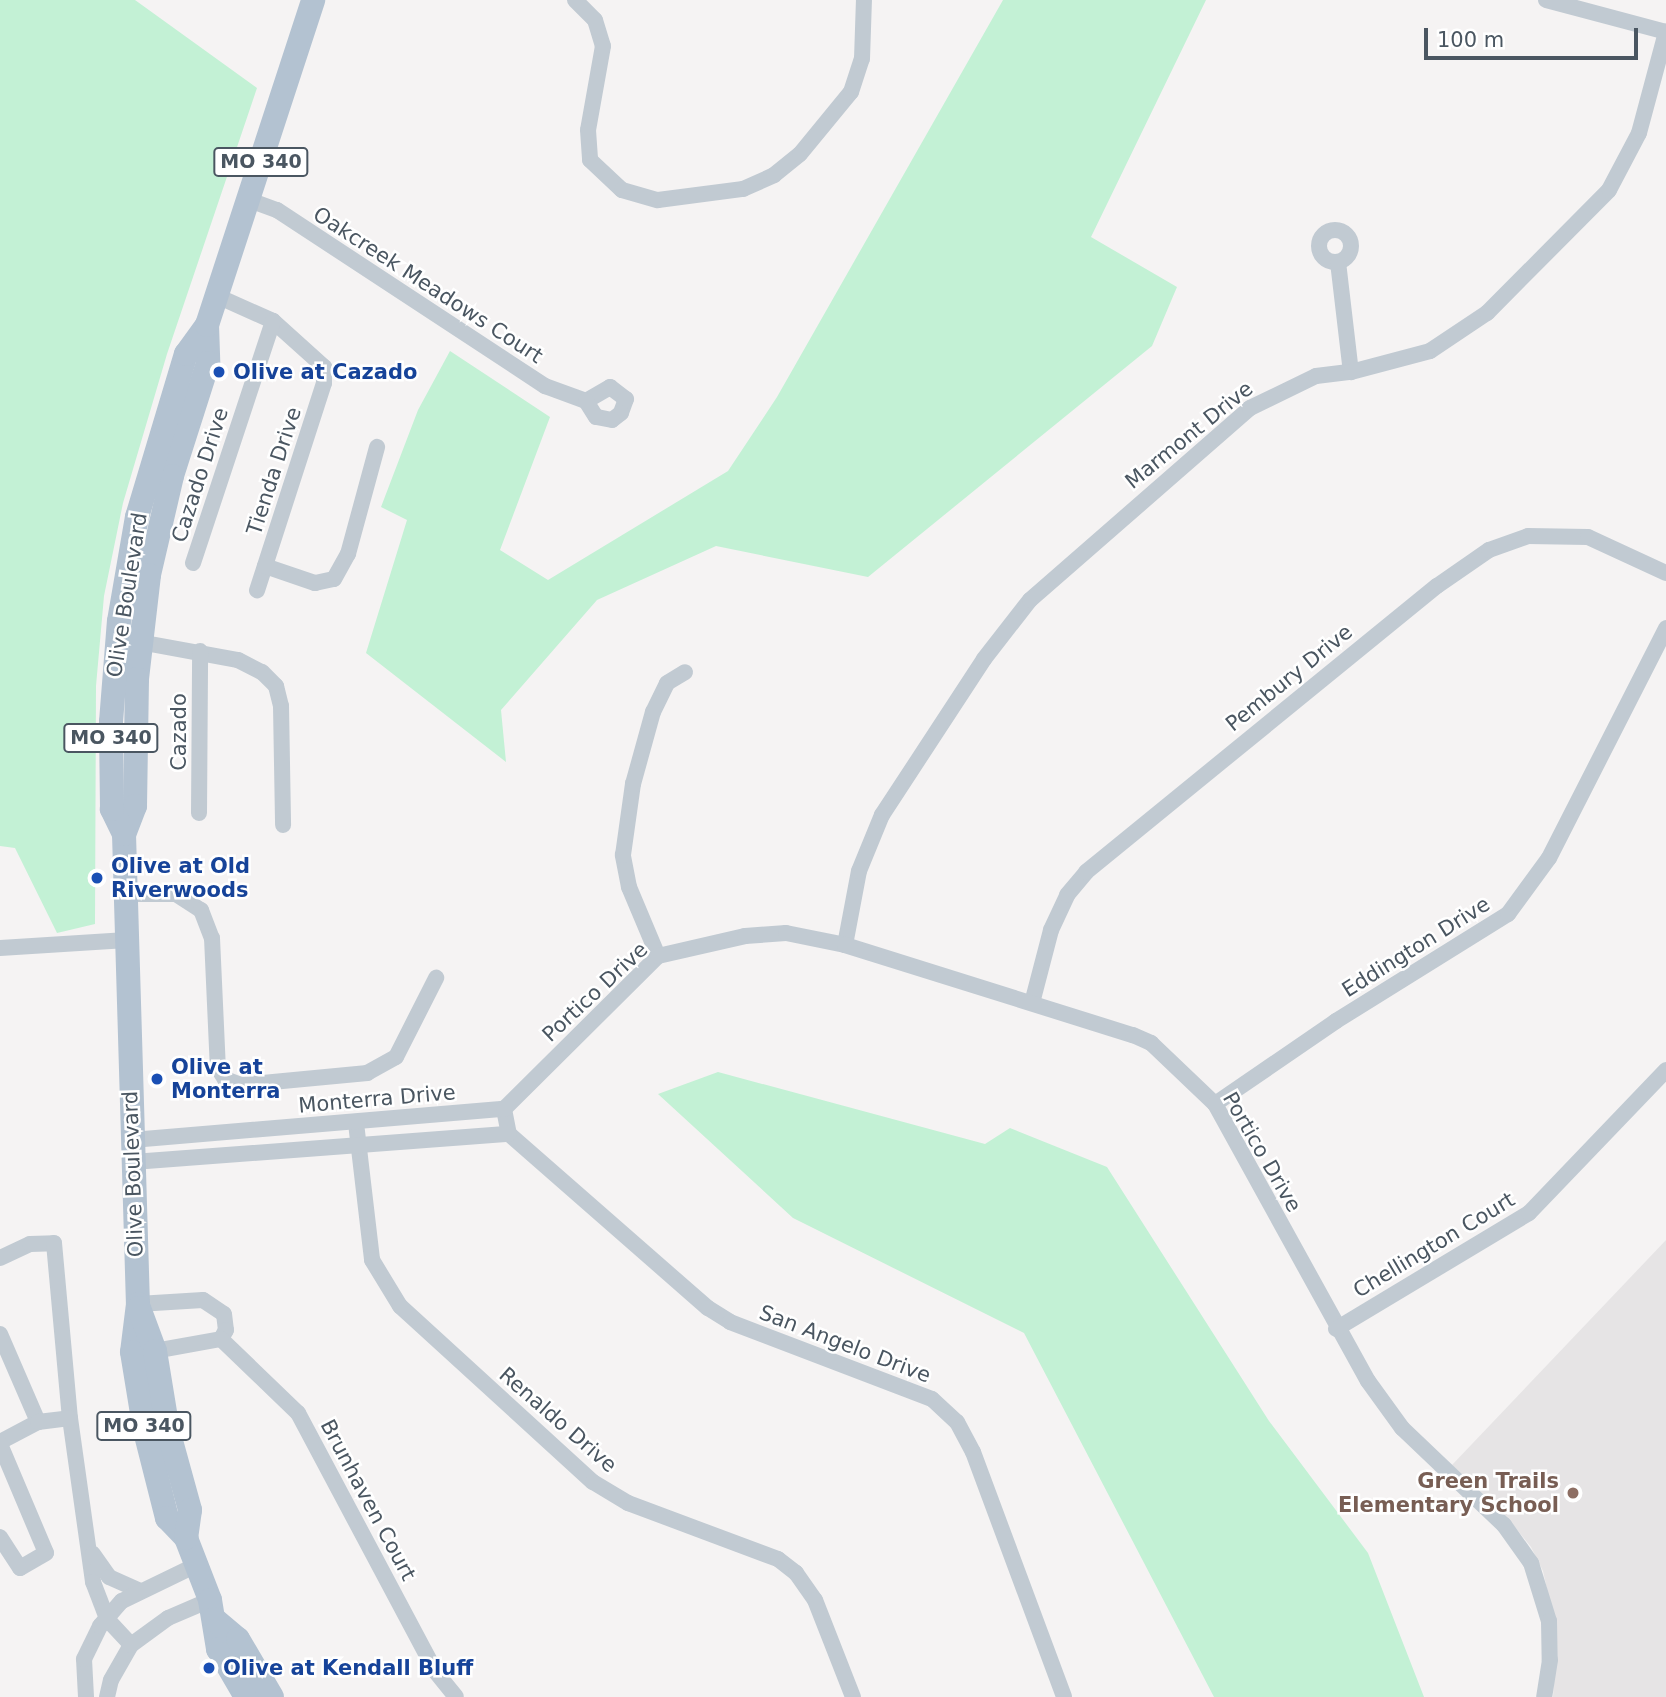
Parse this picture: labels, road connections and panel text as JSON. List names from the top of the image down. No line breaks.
{"streets":{"main road":["MO 340","Olive Boulevard"],"street":["Oakcreek Meadows Court","Marmont Drive","Tienda Drive","Cazado Drive","Pembury Drive","Cazado","Eddington Drive","Portico Drive","Monterra Drive","Chellington Court","San Angelo Drive","Renaldo Drive","Brunhaven Court"]},"crossings":[["Oakcreek Meadows Court","Olive Boulevard"],["Marmont Drive","Portico Drive"],["Tienda Drive","Cazado Drive"],["Tienda Drive","Olive Boulevard"],["Olive Boulevard","Monterra Drive"],["Pembury Drive","Portico Drive"],["Eddington Drive","Portico Drive"],["Portico Drive","Monterra Drive"],["Portico Drive","Chellington Court"],["Monterra Drive","San Angelo Drive"],["Monterra Drive","Renaldo Drive"]],"places":["Olive at Cazado","Olive at Old Riverwoods","Olive at Monterra","Green Trails Elementary School","Olive at Kendall Bluff"],"scale_bar":"100 m"}
